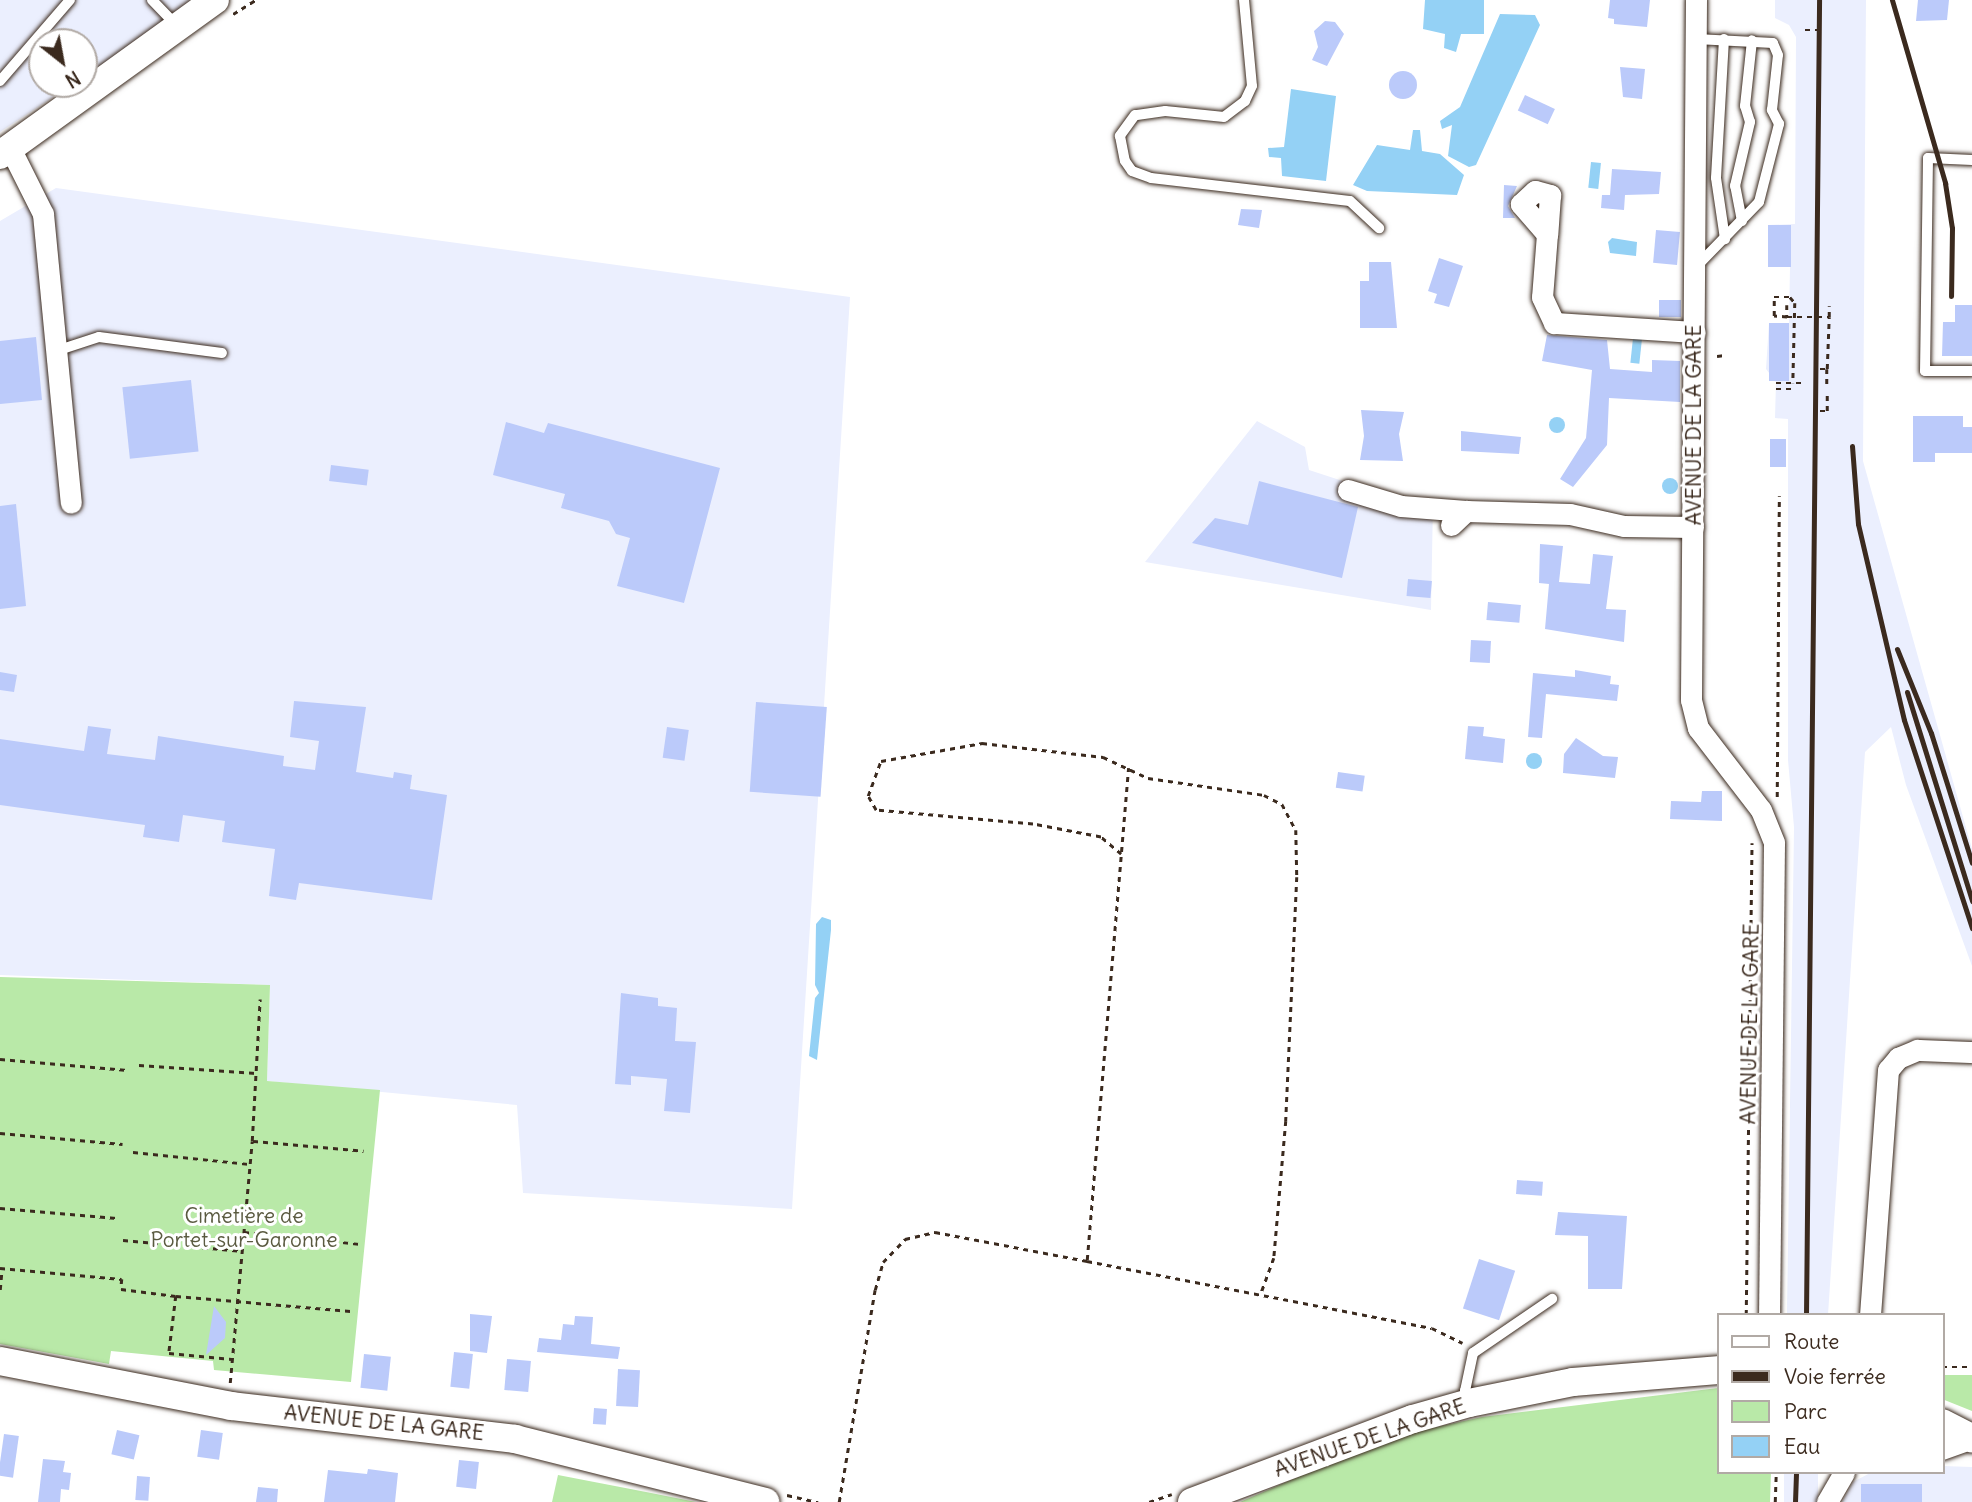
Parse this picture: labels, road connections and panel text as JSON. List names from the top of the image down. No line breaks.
{"streets":{"street":["AVENUE DE LA GARE"]},"parks":["Cimetière de Portet-sur-Garonne"],"legend":["Route","Voie ferrée","Parc","Eau"],"north":"bottom right"}
